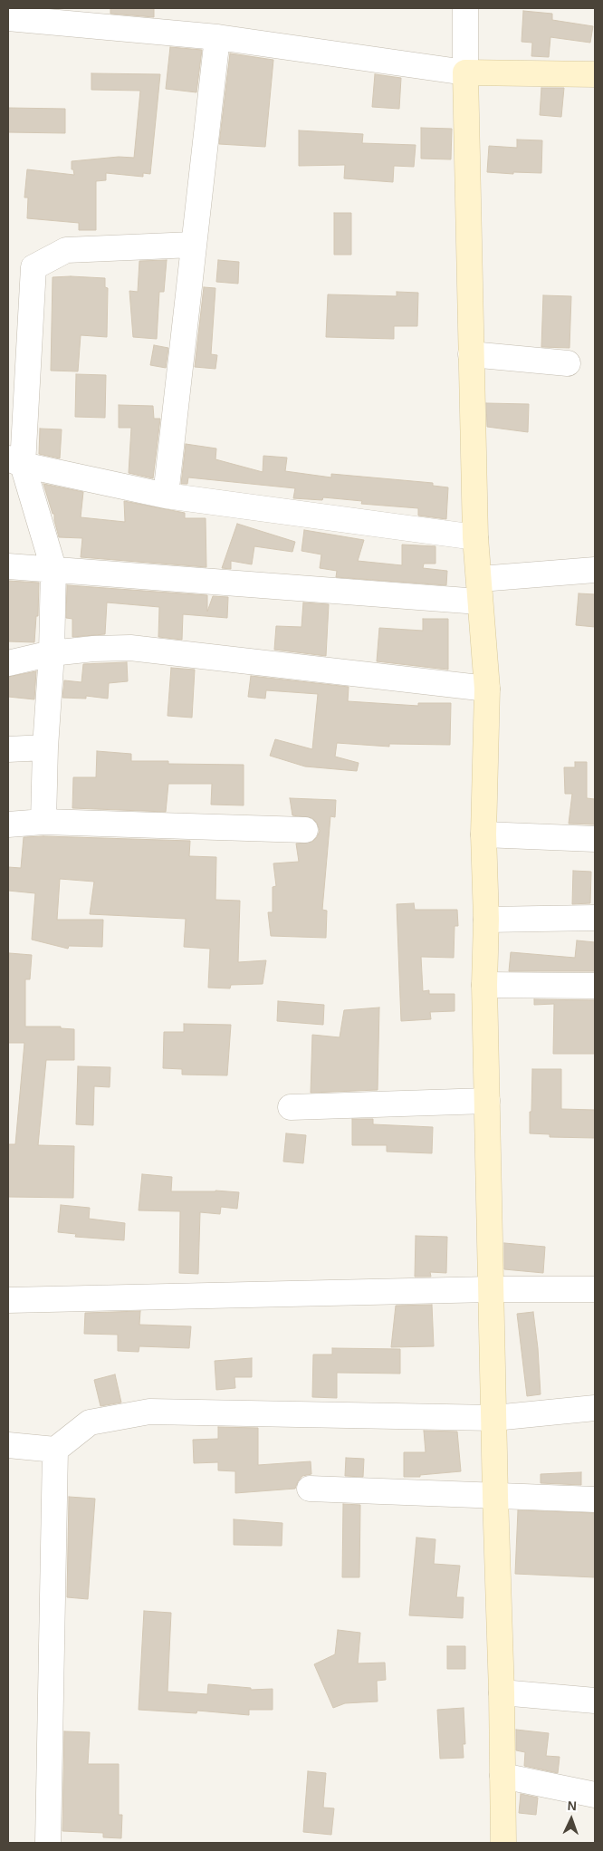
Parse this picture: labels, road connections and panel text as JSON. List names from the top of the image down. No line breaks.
{"north":"top"}
